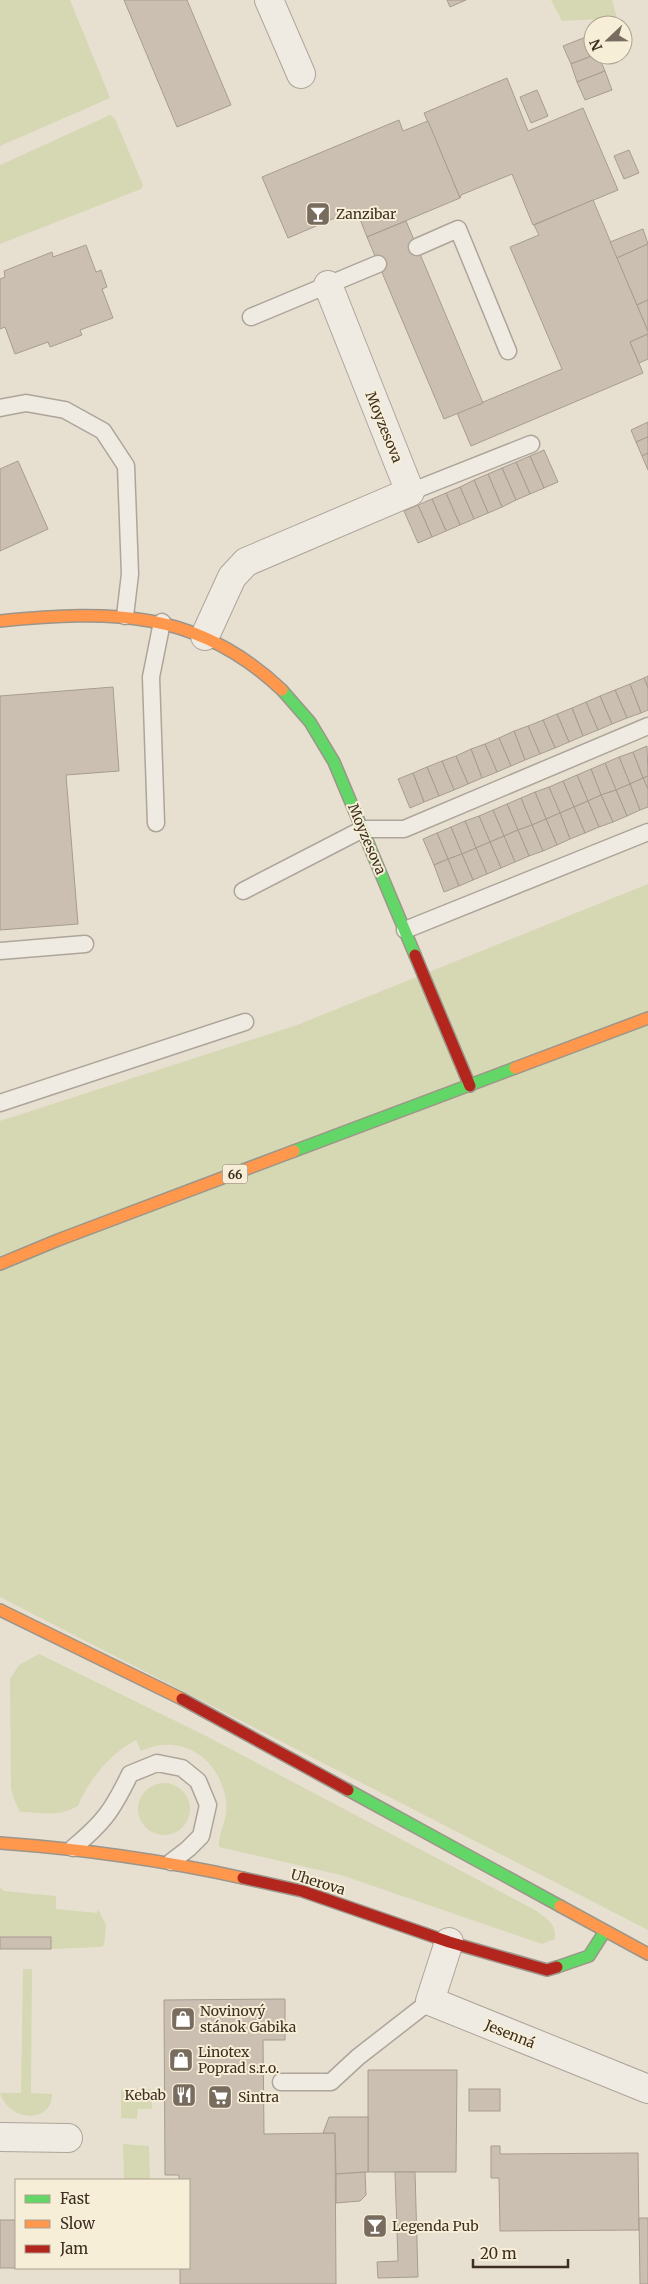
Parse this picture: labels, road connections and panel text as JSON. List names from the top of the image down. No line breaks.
{"streets":{"street":["Moyzesova","66","Uherova","Jesenná"]},"crossings":[["Moyzesova","66"]],"places":{"bar":["Zanzibar","Legenda Pub"],"shop":["Novinový stánok Gabika","Linotex Poprad s.r.o."],"restaurant":["Kebab"],"supermarket":["Sintra"]},"legend":["Fast","Slow","Jam"],"scale_bar":"20 m","north":"left"}
